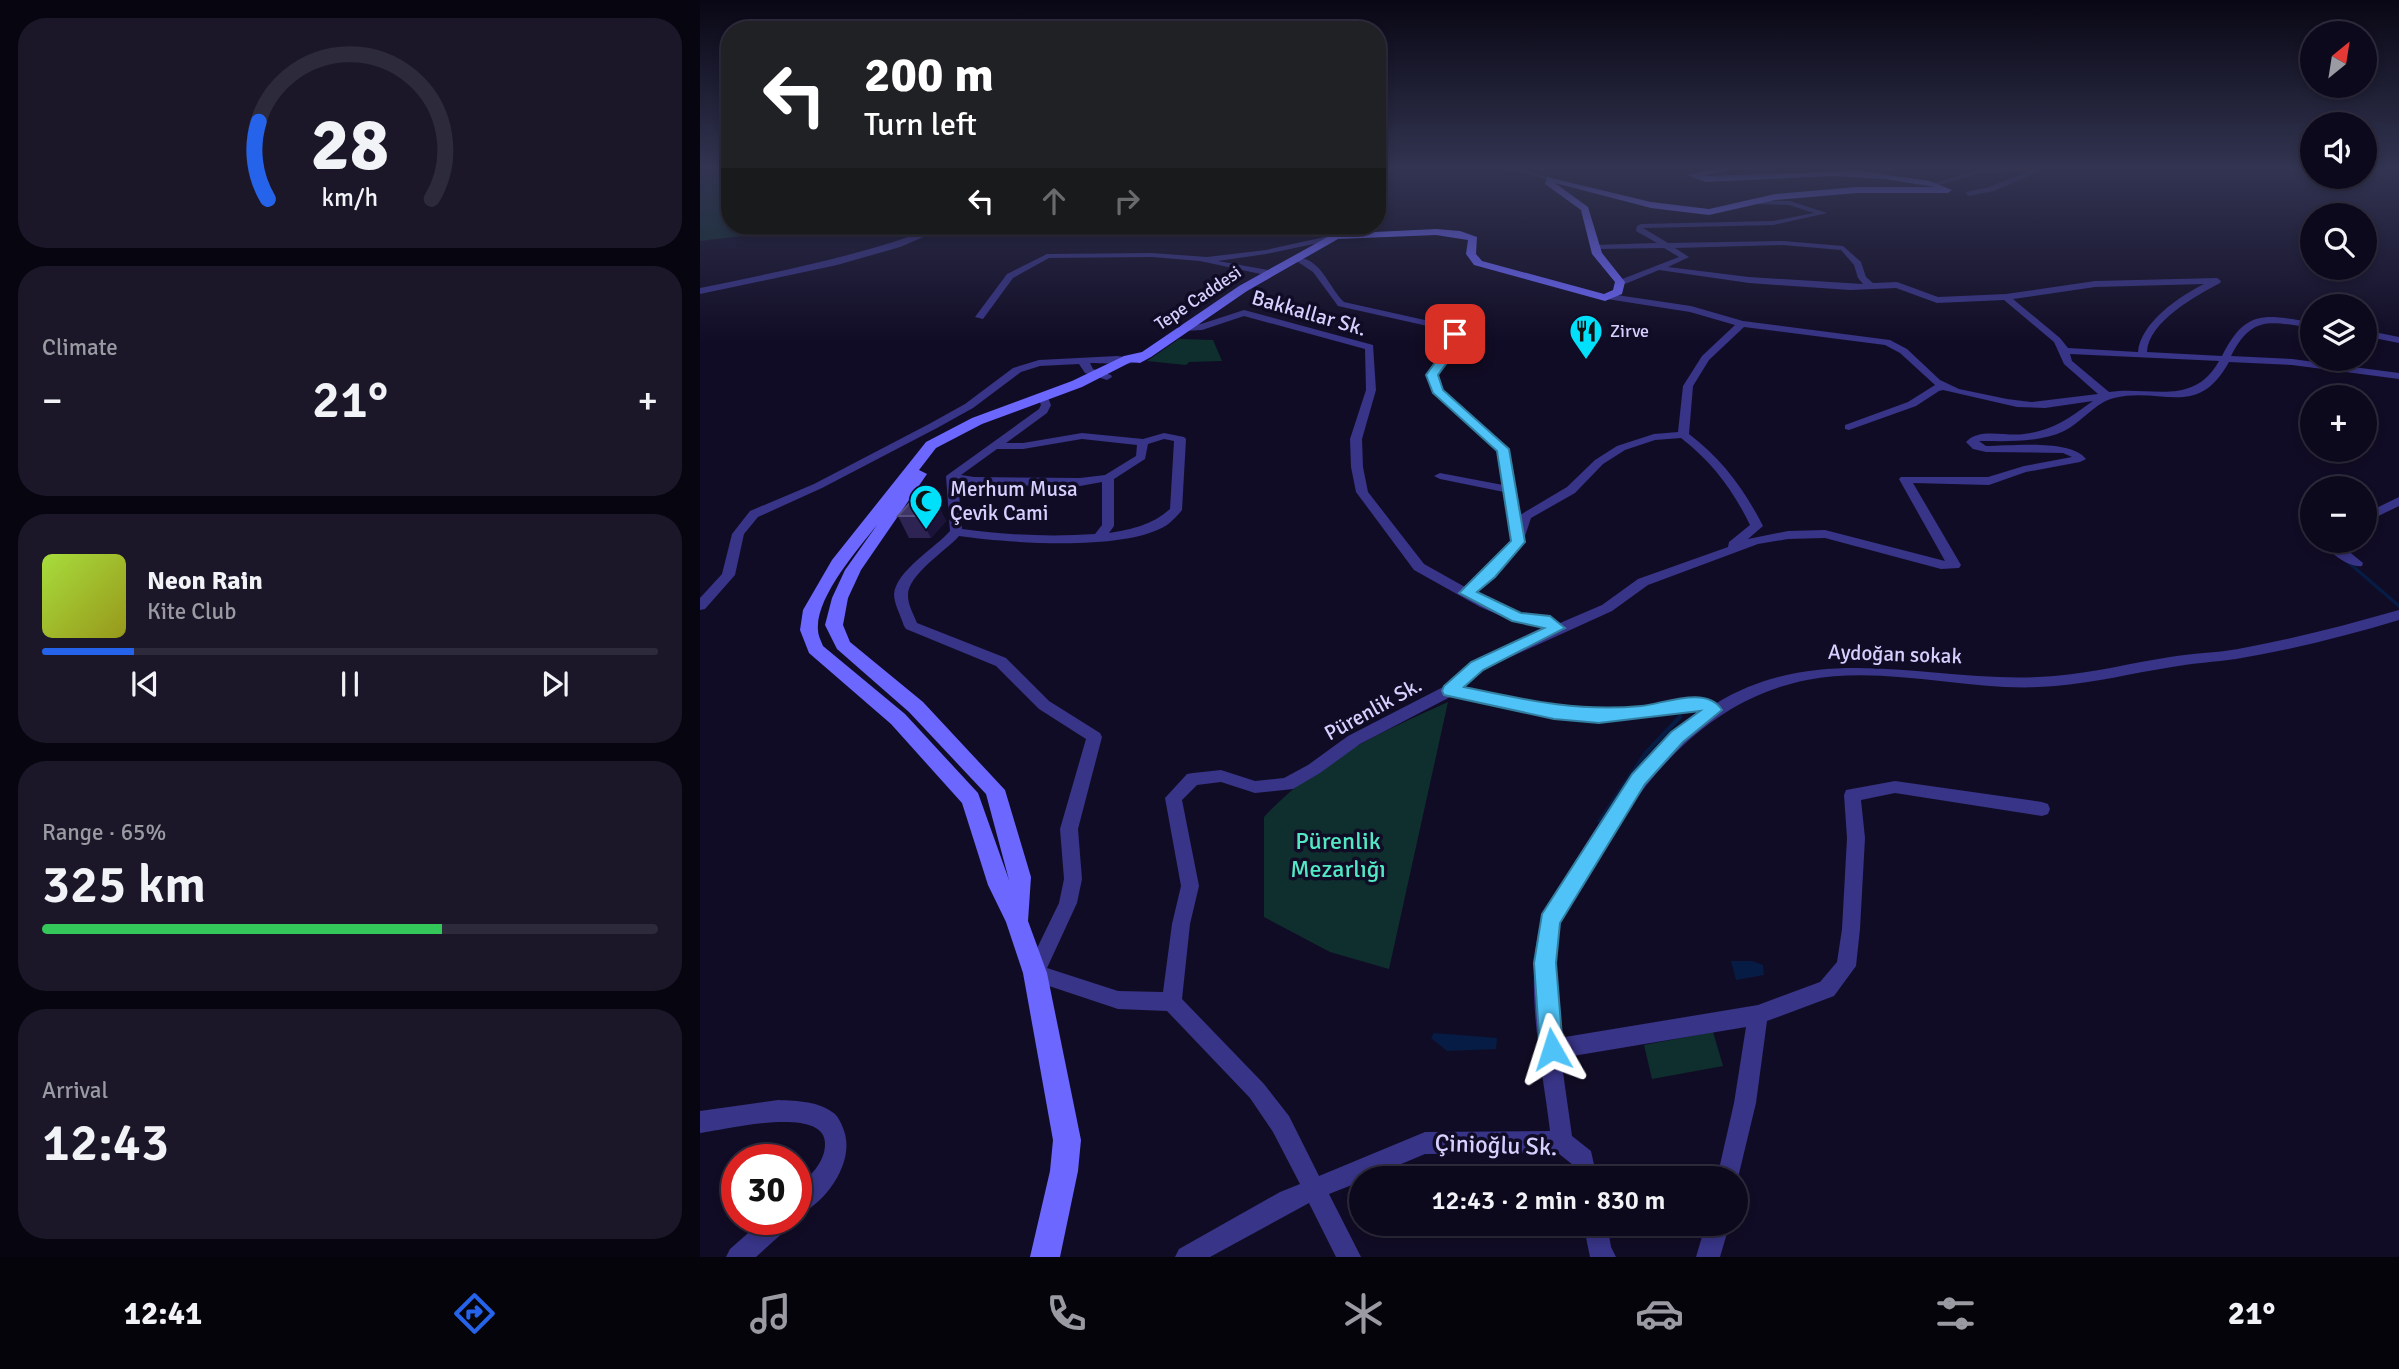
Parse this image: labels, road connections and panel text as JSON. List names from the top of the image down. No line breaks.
{"streets":{"street":["Tepe Caddesi","Bakkallar Sk.","Aydoğan sokak","Pürenlik Sk.","Çinioğlu Sk."]},"crossings":[["Tepe Caddesi","Bakkallar Sk."],["Bakkallar Sk.","Pürenlik Sk."],["Aydoğan sokak","Çinioğlu Sk."]],"parks":["Pürenlik Mezarlığı"],"places":{"restaurant":["Zirve"],"mosque":["Merhum Musa Çevik Cami"]},"north":"top right","page":{"map_buttons":["+","−"],"turn":["200 m","Turn left"],"tile":["Climate",["Range · 65%","325 km"],["Arrival","12:43"]],"heat":["−","21°","+"],"song":["Neon Rain","Kite Club"],"limit":"30","trip":"12:43 · 2 min · 830 m","tabs":["12:41","21°"],"gauge":["28","km/h"]}}
